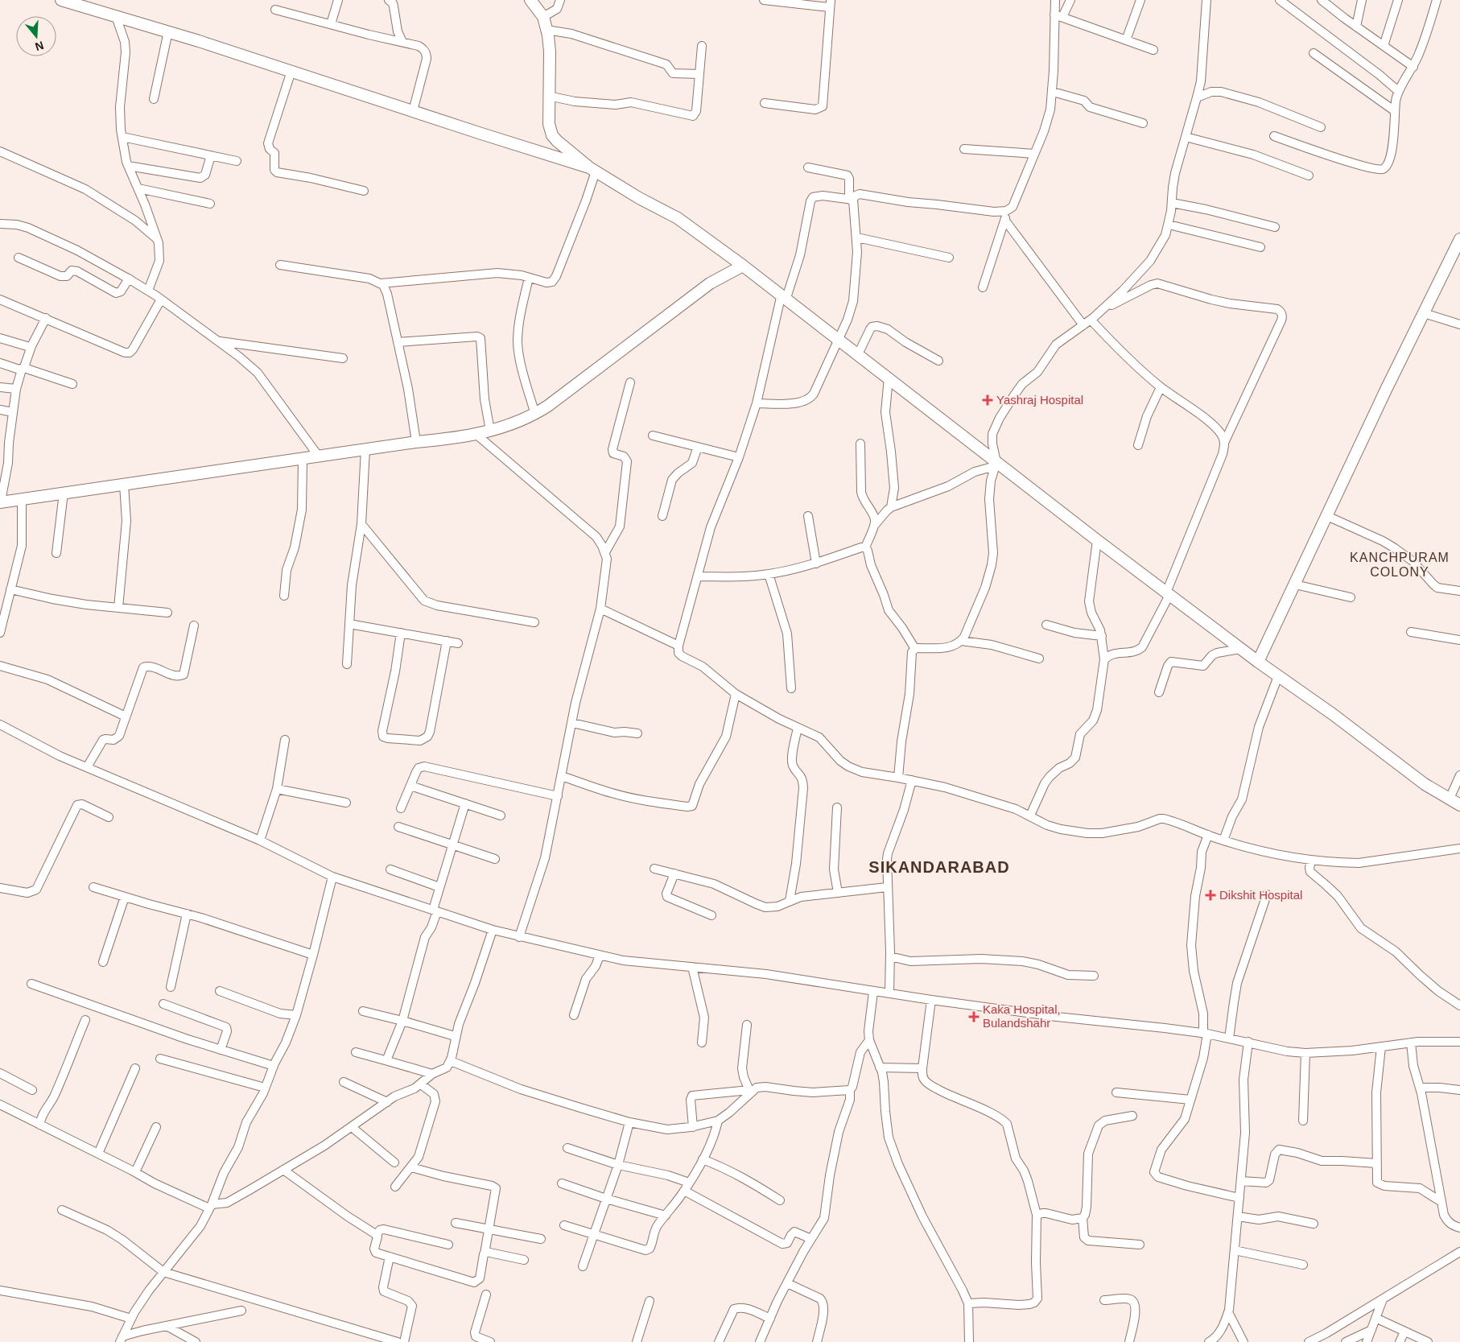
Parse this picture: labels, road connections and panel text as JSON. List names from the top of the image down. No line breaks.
{"districts":["KANCHPURAM COLONY","SIKANDARABAD"],"places":{"health":["Yashraj Hospital","Dikshit Hospital","Kaka Hospital, Bulandshahr"]},"north":"bottom"}
